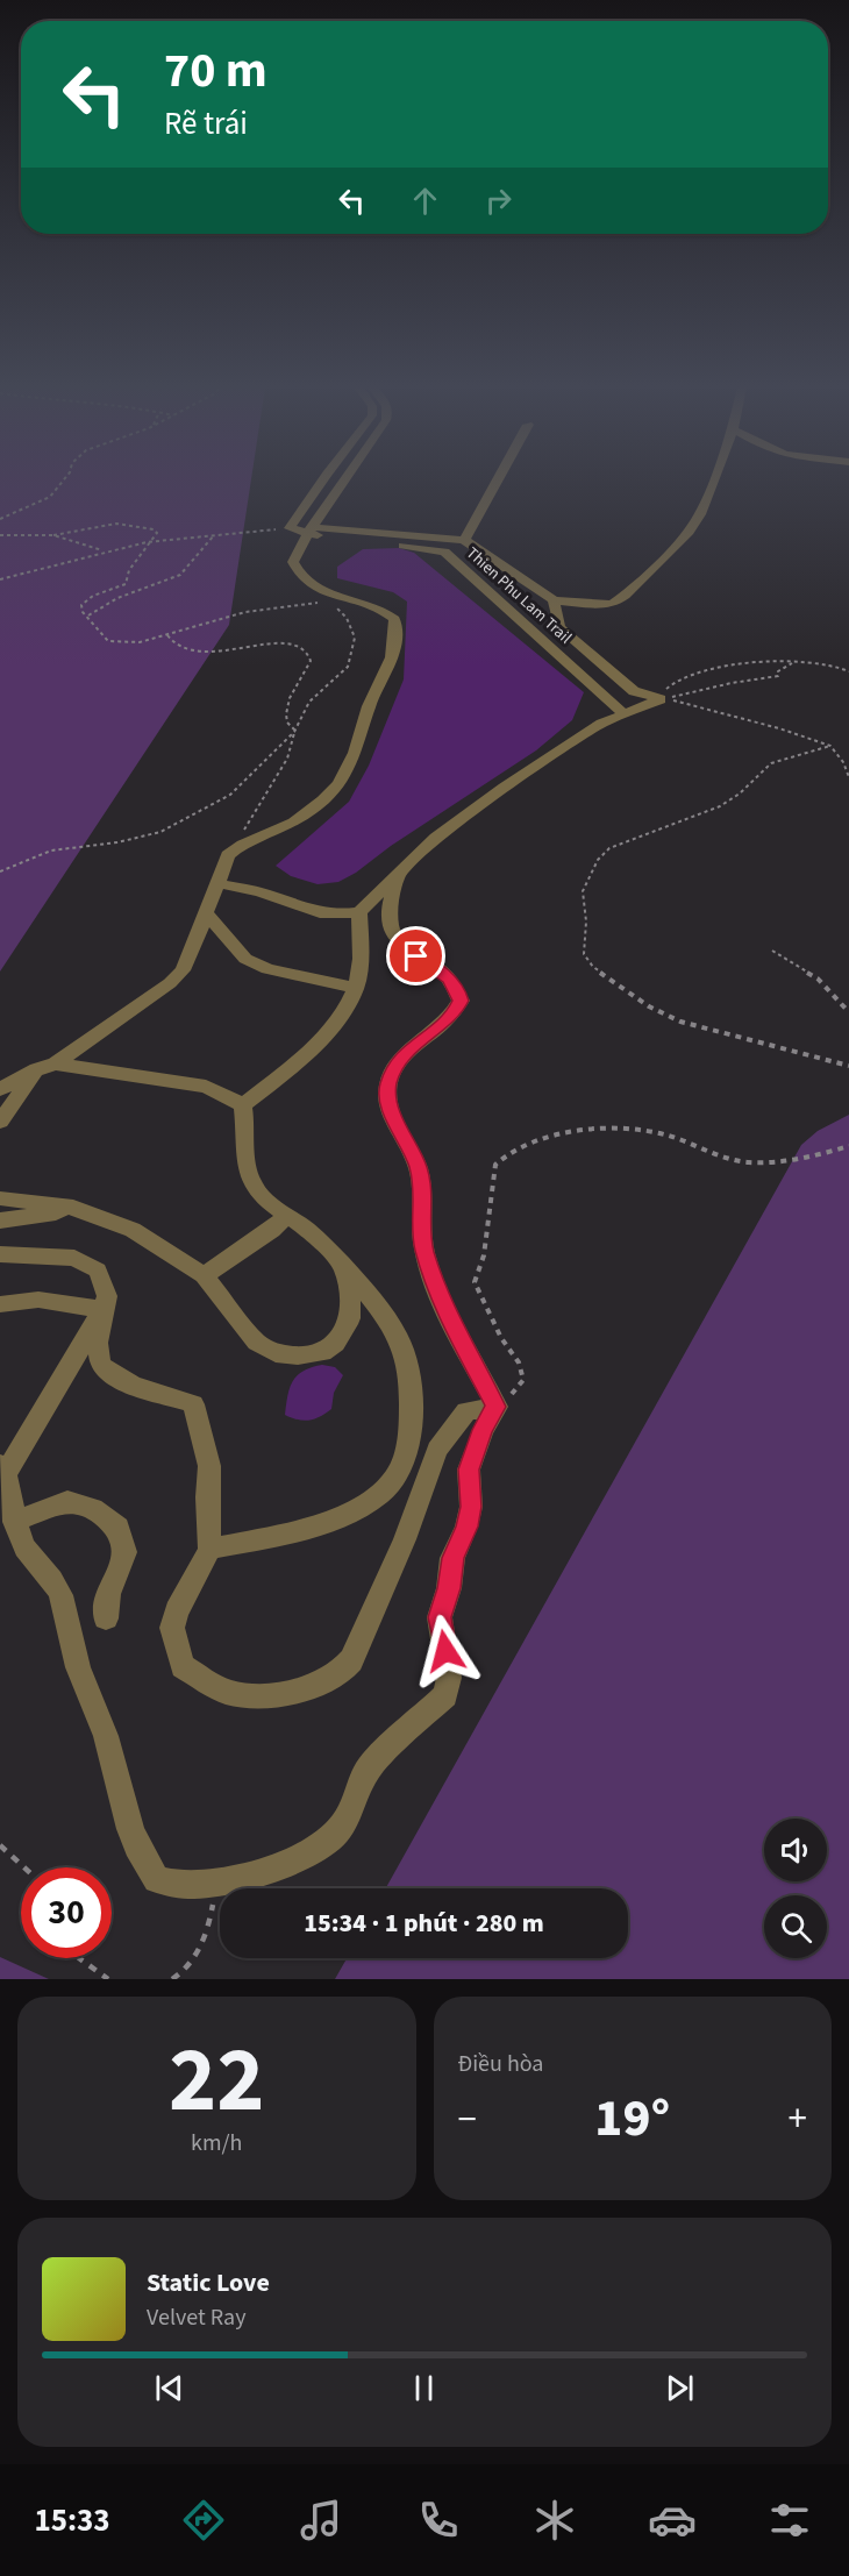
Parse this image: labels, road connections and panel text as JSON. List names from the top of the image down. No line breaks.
{"streets":{"street":["Thien Phu Lam Trail"]},"page":{"turn":["70 m","Rẽ trái"],"limit":"30","trip":"15:34 · 1 phút · 280 m","tile":[["22","km/h"],"Điều hòa"],"heat":["−","19°","+"],"song":["Static Love","Velvet Ray"],"tabs":"15:33"}}
